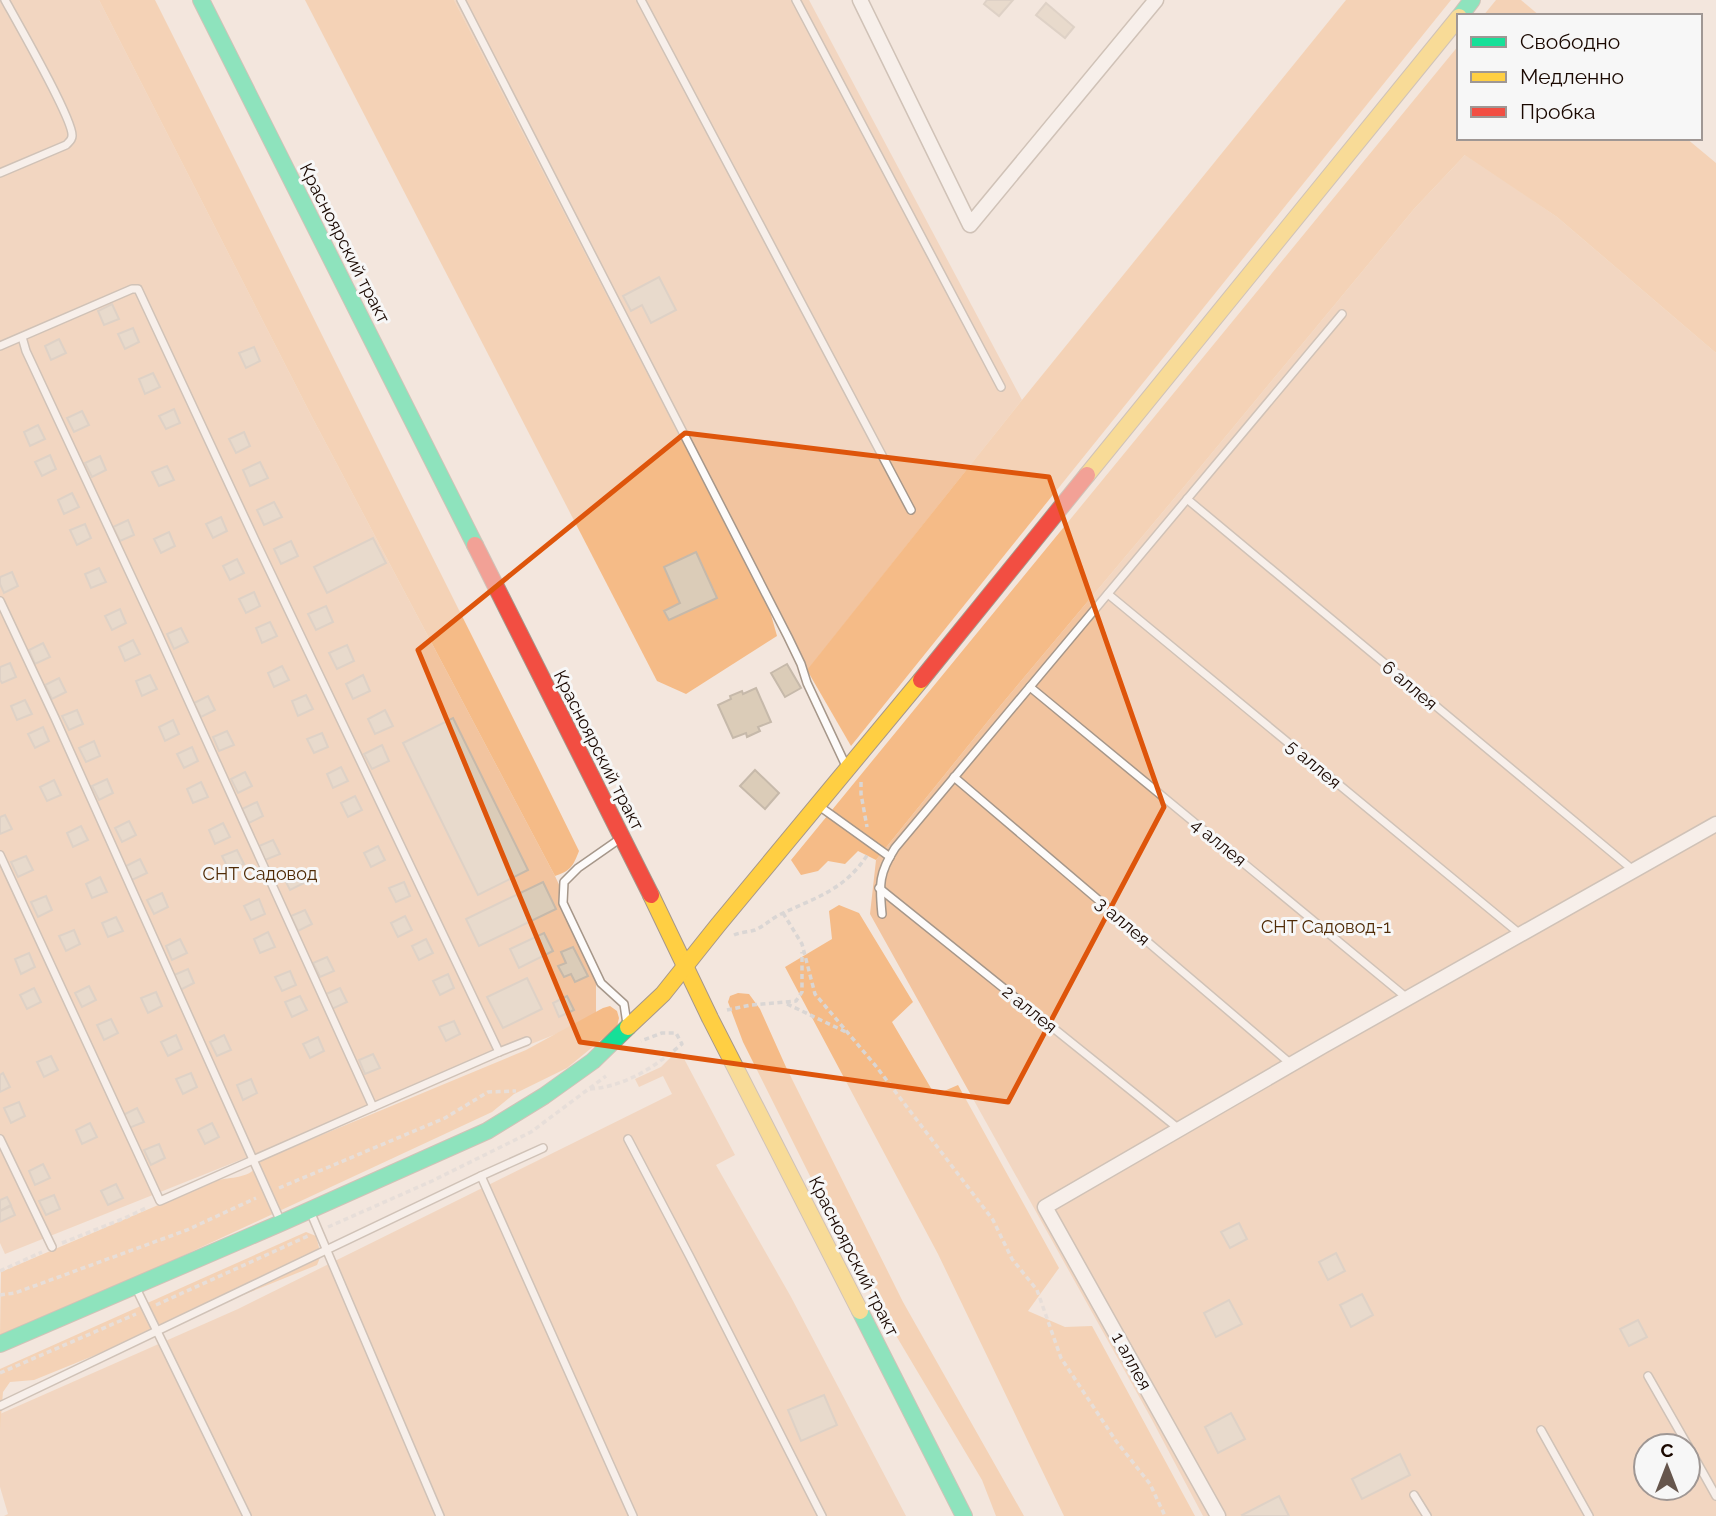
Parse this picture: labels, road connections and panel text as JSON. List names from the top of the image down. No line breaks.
{"streets":{"main road":["Красноярский тракт"],"street":["1 аллея"],"lane":["6 аллея","5 аллея","4 аллея","3 аллея","2 аллея"]},"crossings":[["2 аллея","1 аллея"]],"parks":["СНТ Садовод","СНТ Садовод-1"],"legend":["Свободно","Медленно","Пробка"],"north":"top"}
